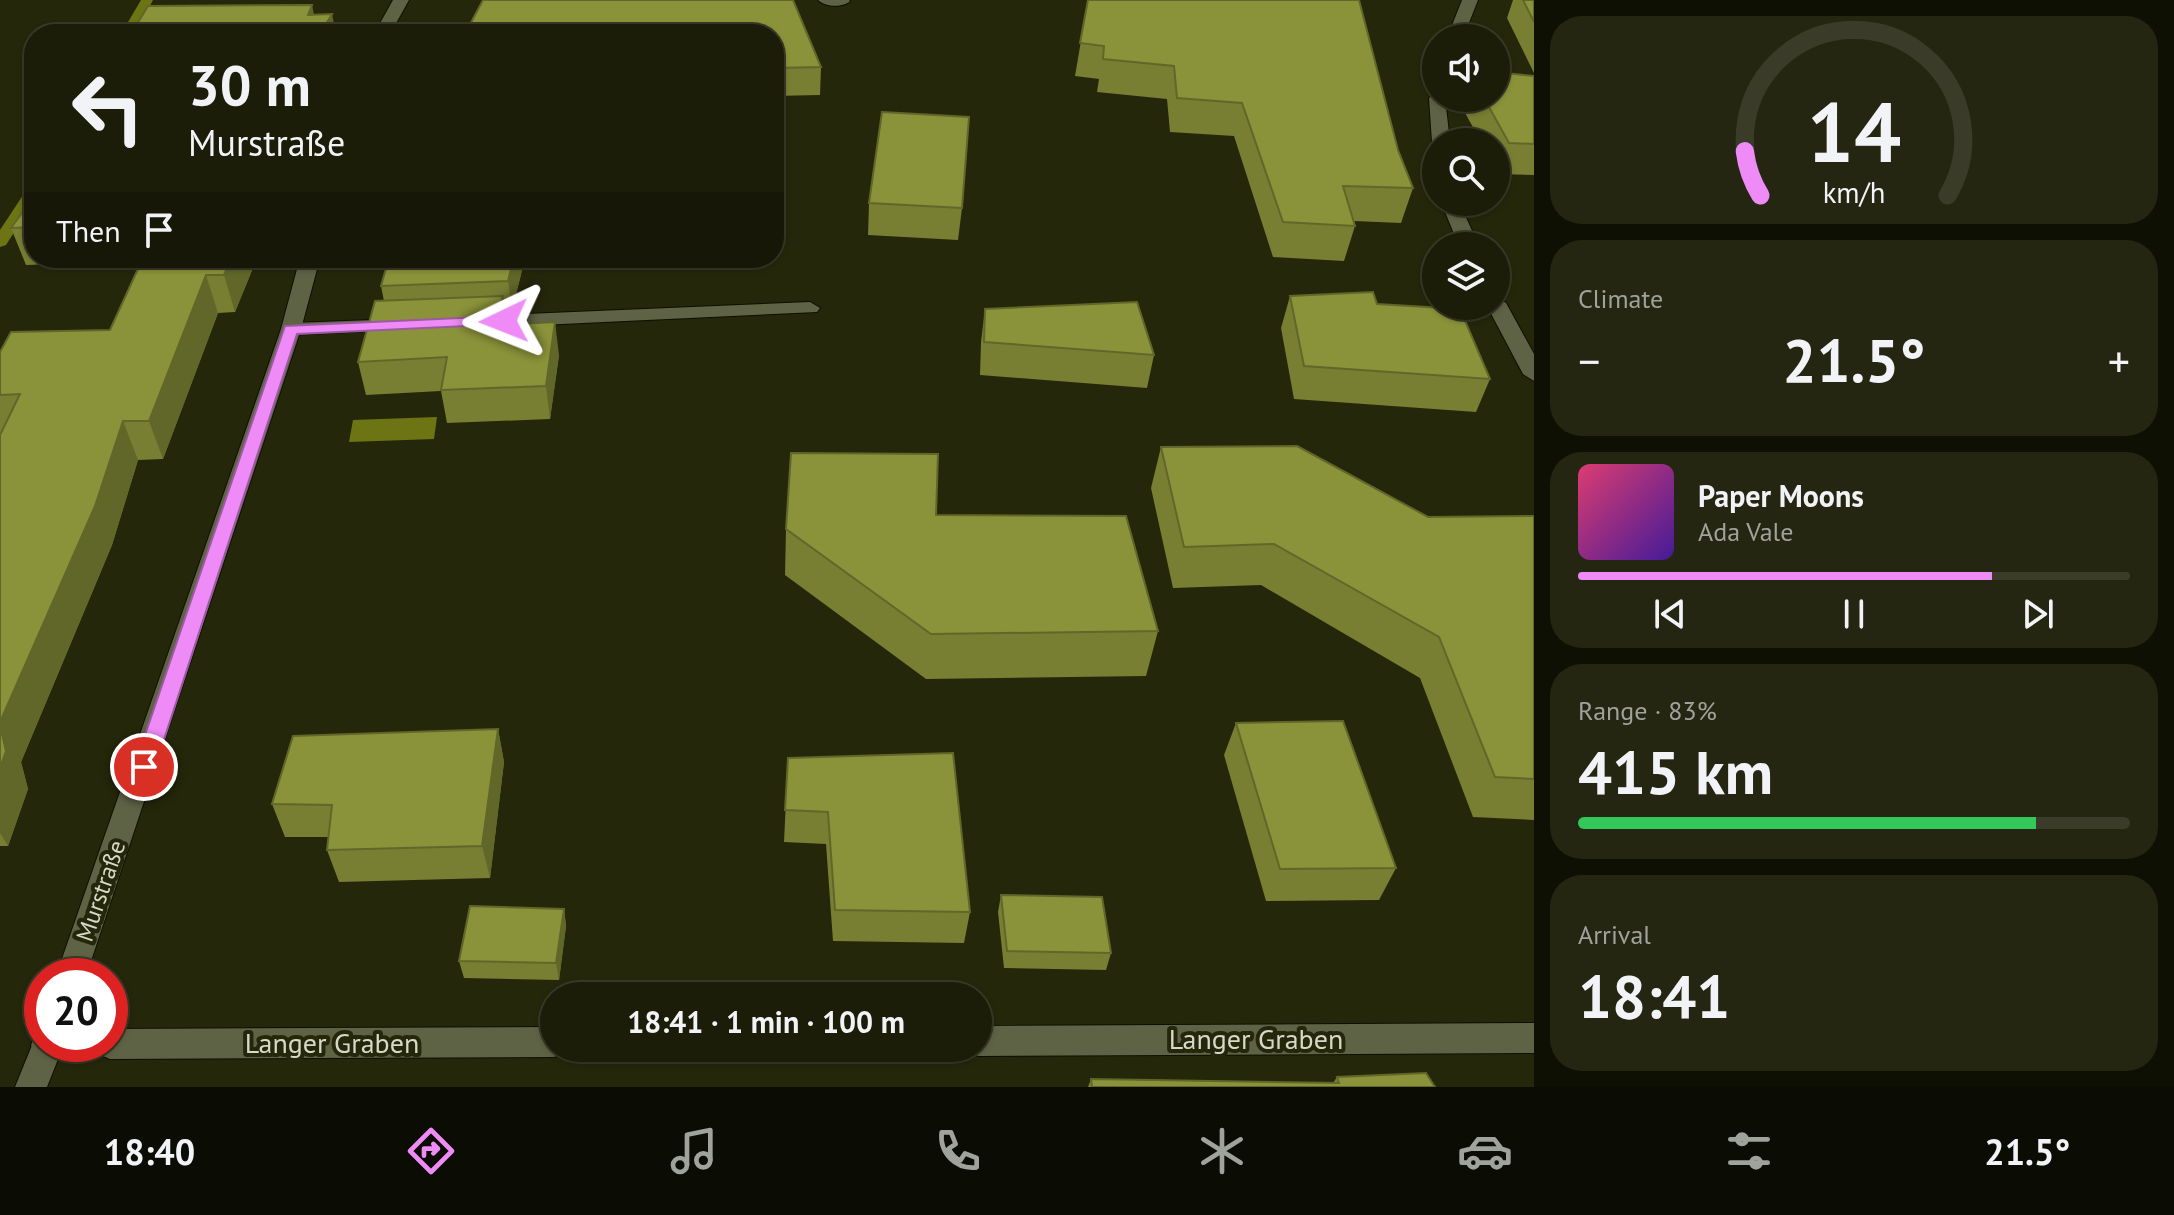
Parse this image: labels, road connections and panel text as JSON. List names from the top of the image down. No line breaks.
{"streets":{"street":["Murstraße","Langer Graben"]},"page":{"turn":["30 m","Murstraße"],"then":"Then","tile":["Climate",["Range · 83%","415 km"],["Arrival","18:41"]],"heat":["−","21.5°","+"],"song":["Paper Moons","Ada Vale"],"limit":"20","trip":"18:41 · 1 min · 100 m","tabs":["18:40","21.5°"],"gauge":["14","km/h"]}}
